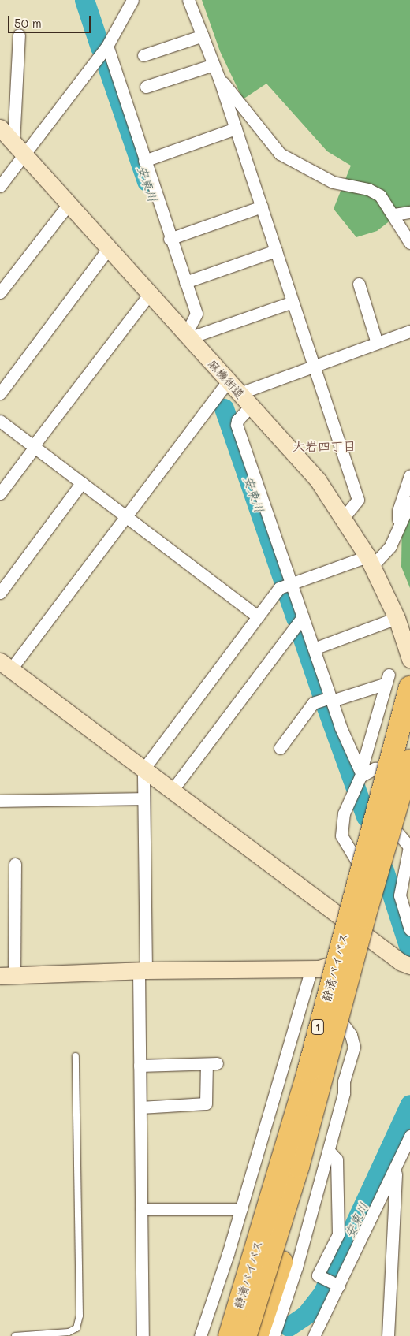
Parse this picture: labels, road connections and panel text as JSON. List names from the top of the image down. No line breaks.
{"streets":{"highway":["静清バイパス","1"],"street":["麻機街道"]},"crossings":[["静清バイパス","1"]],"districts":["大岩四丁目"],"water":["安東川"],"scale_bar":"50 m"}
